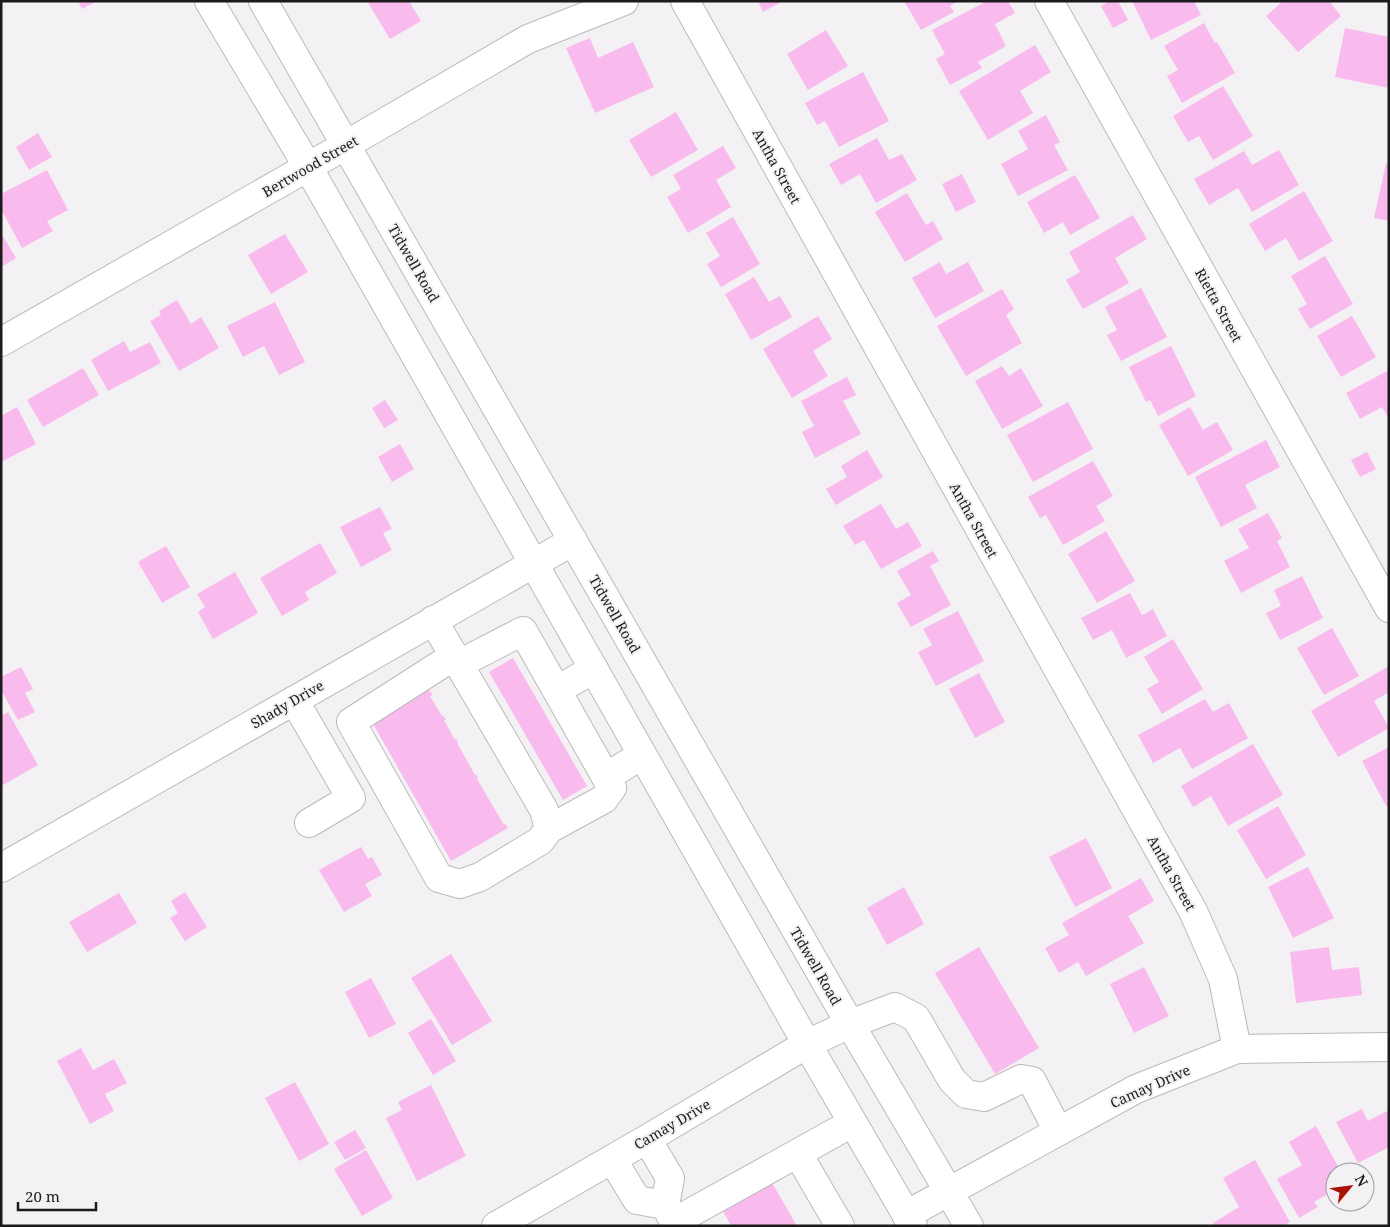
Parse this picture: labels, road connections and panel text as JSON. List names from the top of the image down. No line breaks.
{"streets":{"street":["Bertwood Street","Antha Street","Tidwell Road","Rietta Street","Shady Drive","Camay Drive"]},"crossings":[["Bertwood Street","Tidwell Road"],["Antha Street","Camay Drive"],["Tidwell Road","Shady Drive"],["Tidwell Road","Camay Drive"]],"scale_bar":"20 m","north":"top right"}
